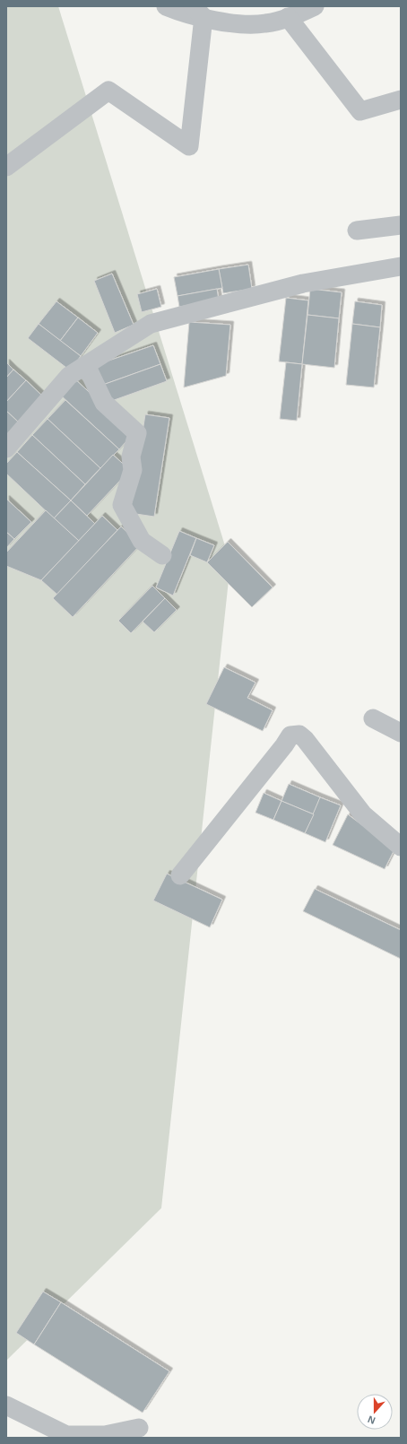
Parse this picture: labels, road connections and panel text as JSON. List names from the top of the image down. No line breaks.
{"north":"bottom"}
